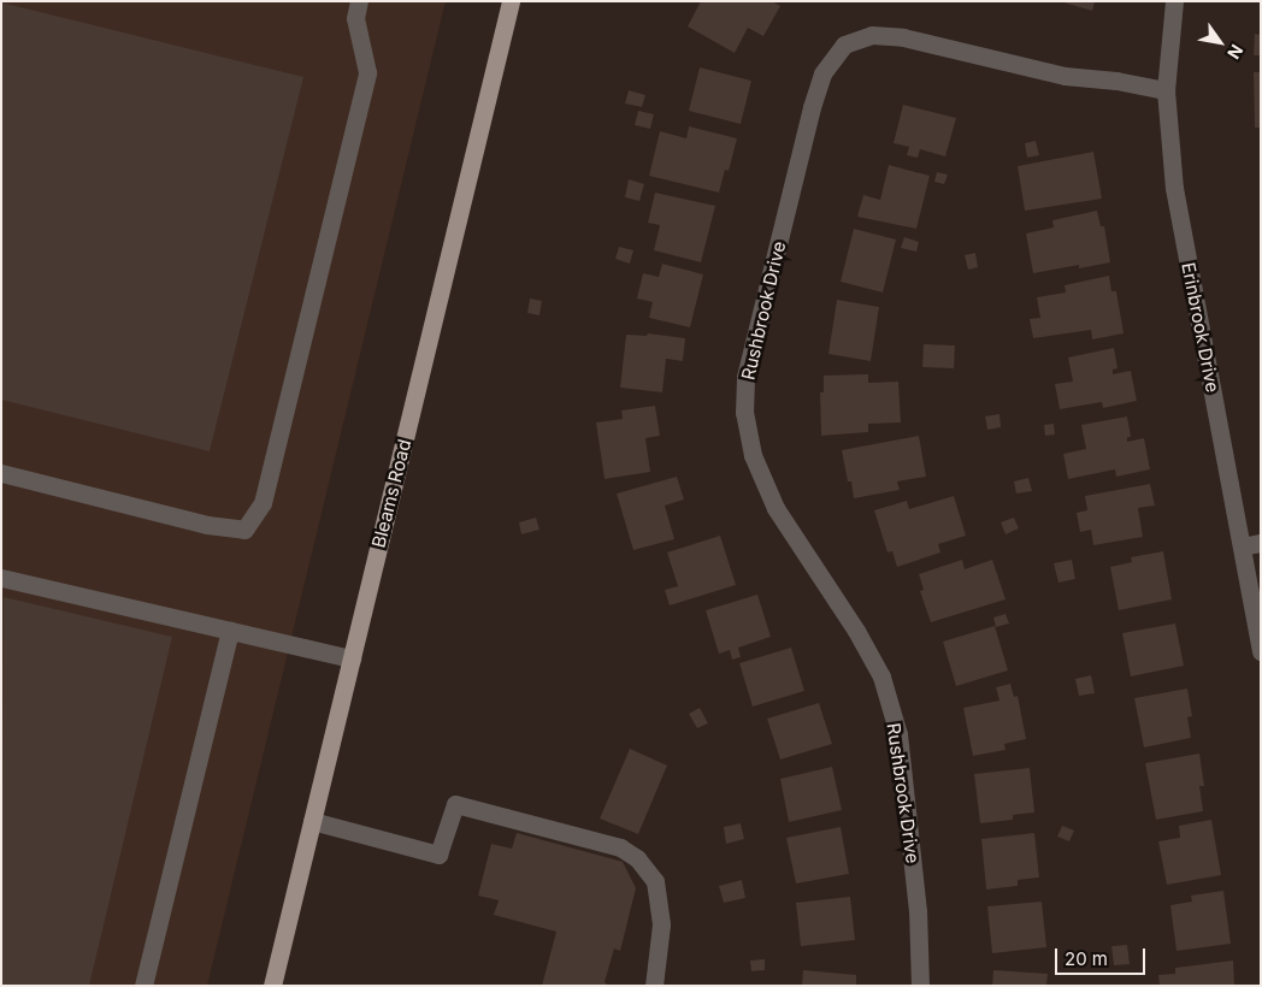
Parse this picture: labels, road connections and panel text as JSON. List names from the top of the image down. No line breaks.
{"streets":{"main road":["Bleams Road"],"street":["Rushbrook Drive","Erinbrook Drive"]},"crossings":[["Rushbrook Drive","Erinbrook Drive"]],"scale_bar":"20 m","north":"bottom right"}
